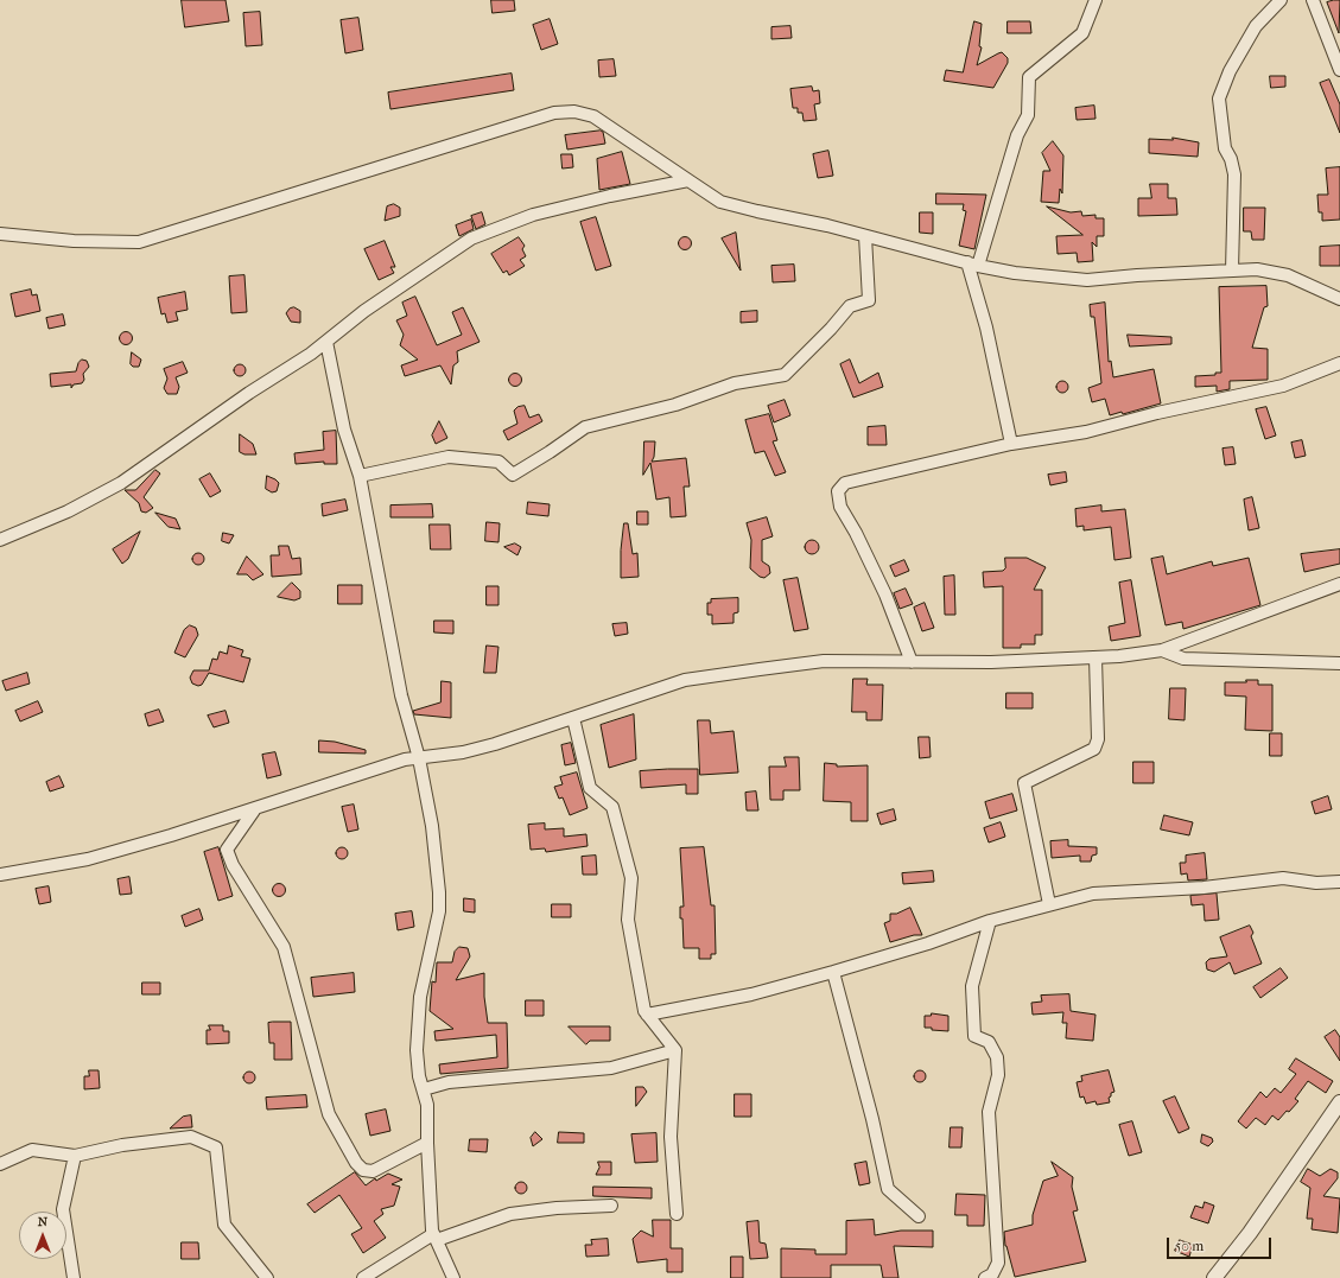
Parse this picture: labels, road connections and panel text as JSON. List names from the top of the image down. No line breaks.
{"scale_bar":"50 m","north":"top"}
